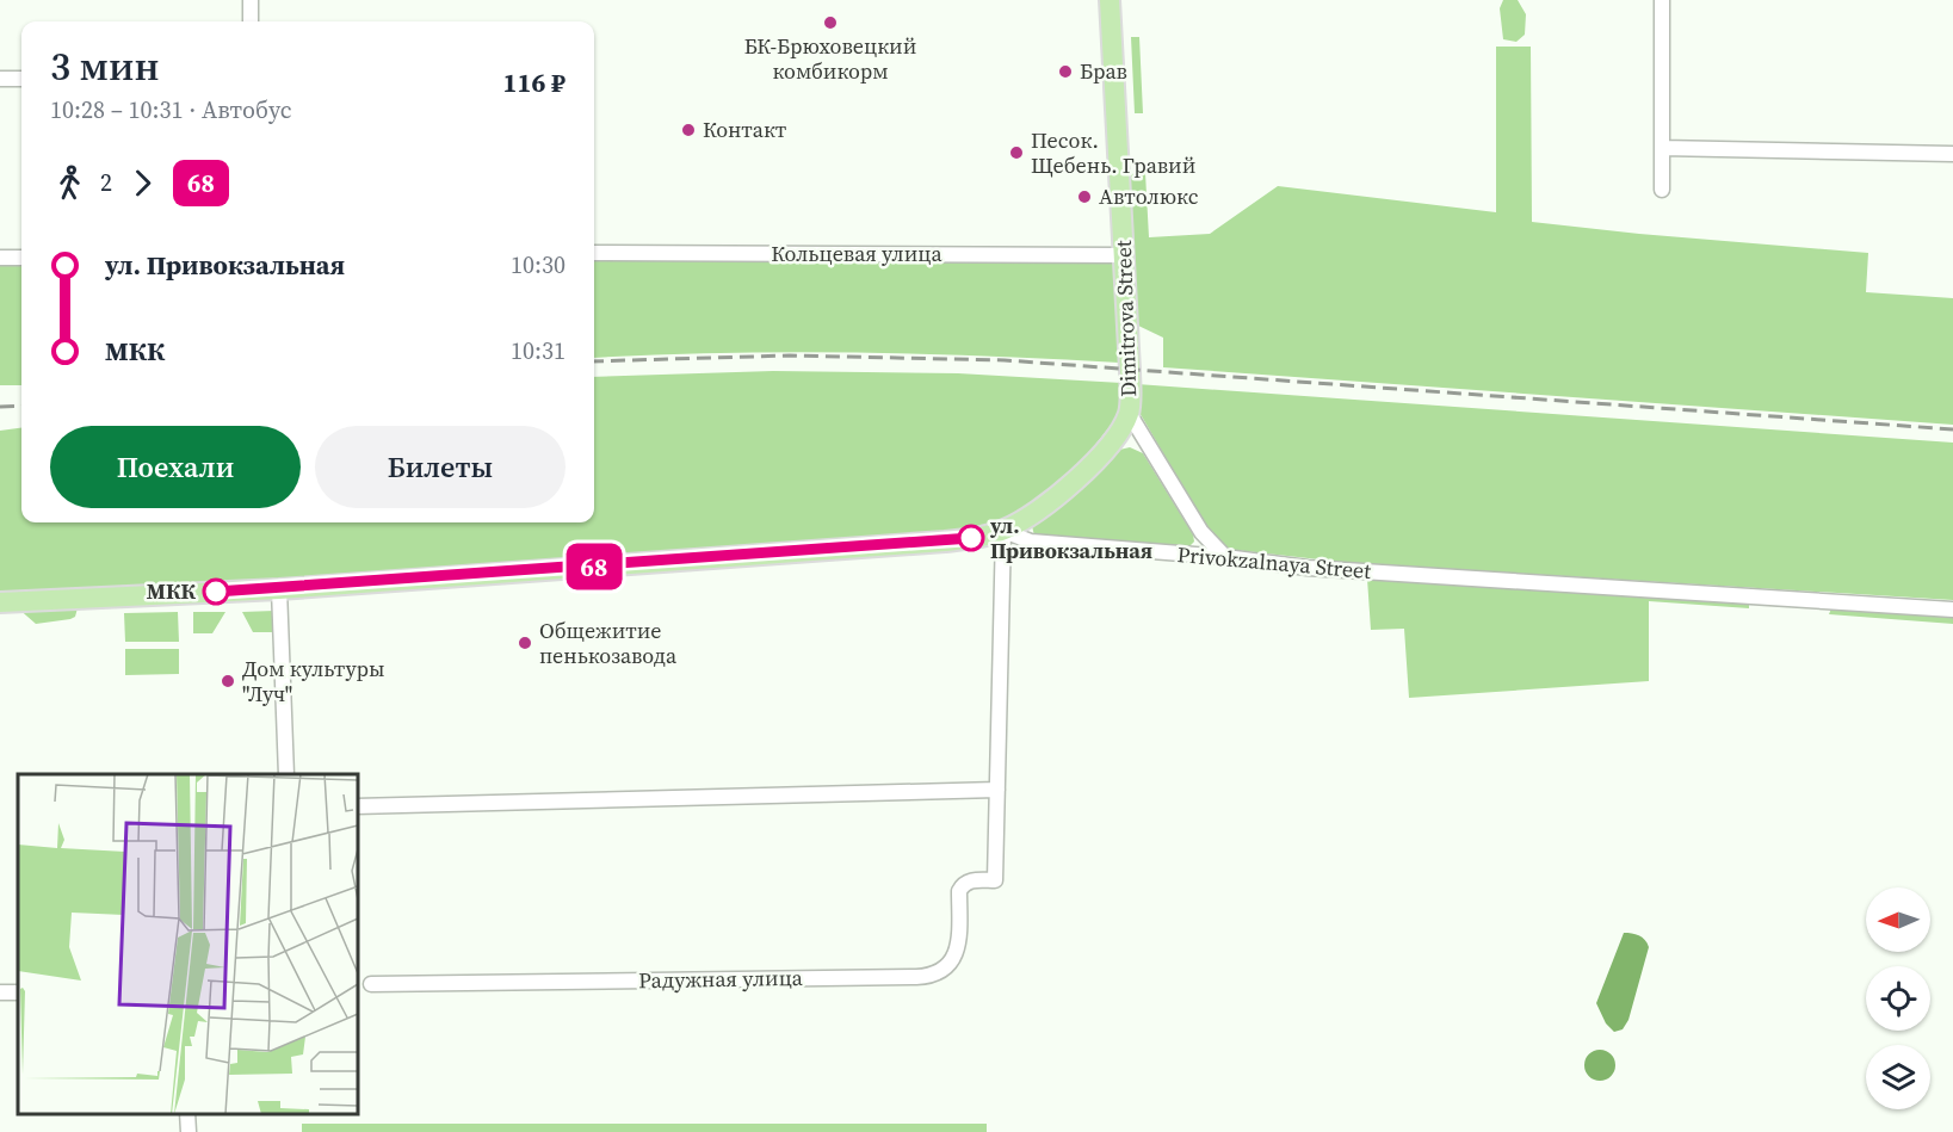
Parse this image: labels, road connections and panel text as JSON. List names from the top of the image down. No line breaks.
{"streets":{"main road":["Dimitrova Street","Privokzalnaya Street"],"street":["Кольцевая улица","Радужная улица"]},"crossings":[["Кольцевая улица","Dimitrova Street"],["Dimitrova Street","Privokzalnaya Street"]],"places":["БК-Брюховецкий комбикорм","Брав","Контакт","Песок. Щебень. Гравий","Автолюкс","ул. Привокзальная","МКК","Общежитие пенькозавода","Дом культуры \"Луч\""],"lines":["bus line 68"],"north":"left","page":{"on_map":"68","heading":["3 мин","10:28 – 10:31 · Автобус","116 ₽"],"legs":["2","68"],"list":[{"name":"ул. Привокзальная","value":"10:30"},{"name":"МКК","value":"10:31"}],"buttons":["Поехали","Билеты"]}}
